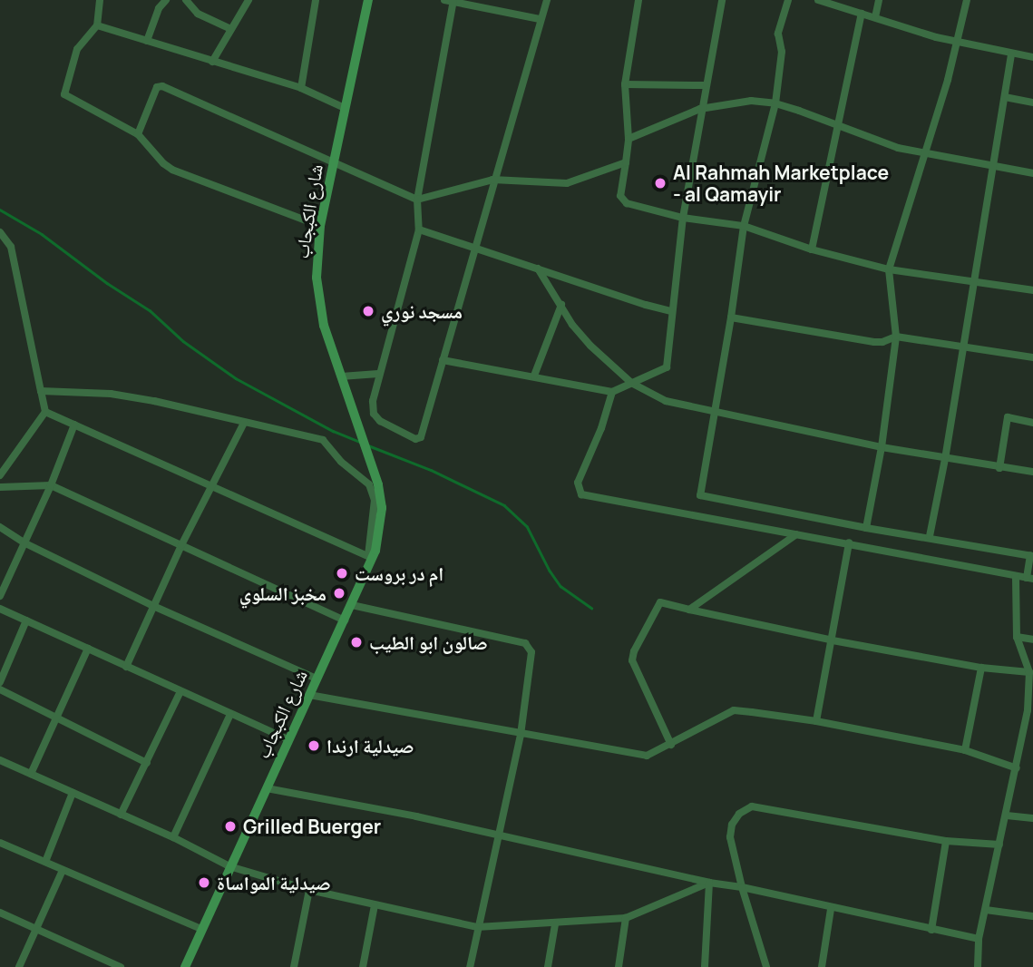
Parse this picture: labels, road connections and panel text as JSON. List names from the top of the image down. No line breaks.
{"streets":{"main road":["شارع الكبجاب"]},"places":["Al Rahmah Marketplace - al Qamayir","مسجد نوري","ام در بروست","مخبز السلوي","صالون ابو الطيب","صيدلية ارندا","Grilled Buerger","صيدلية المواساة"]}
